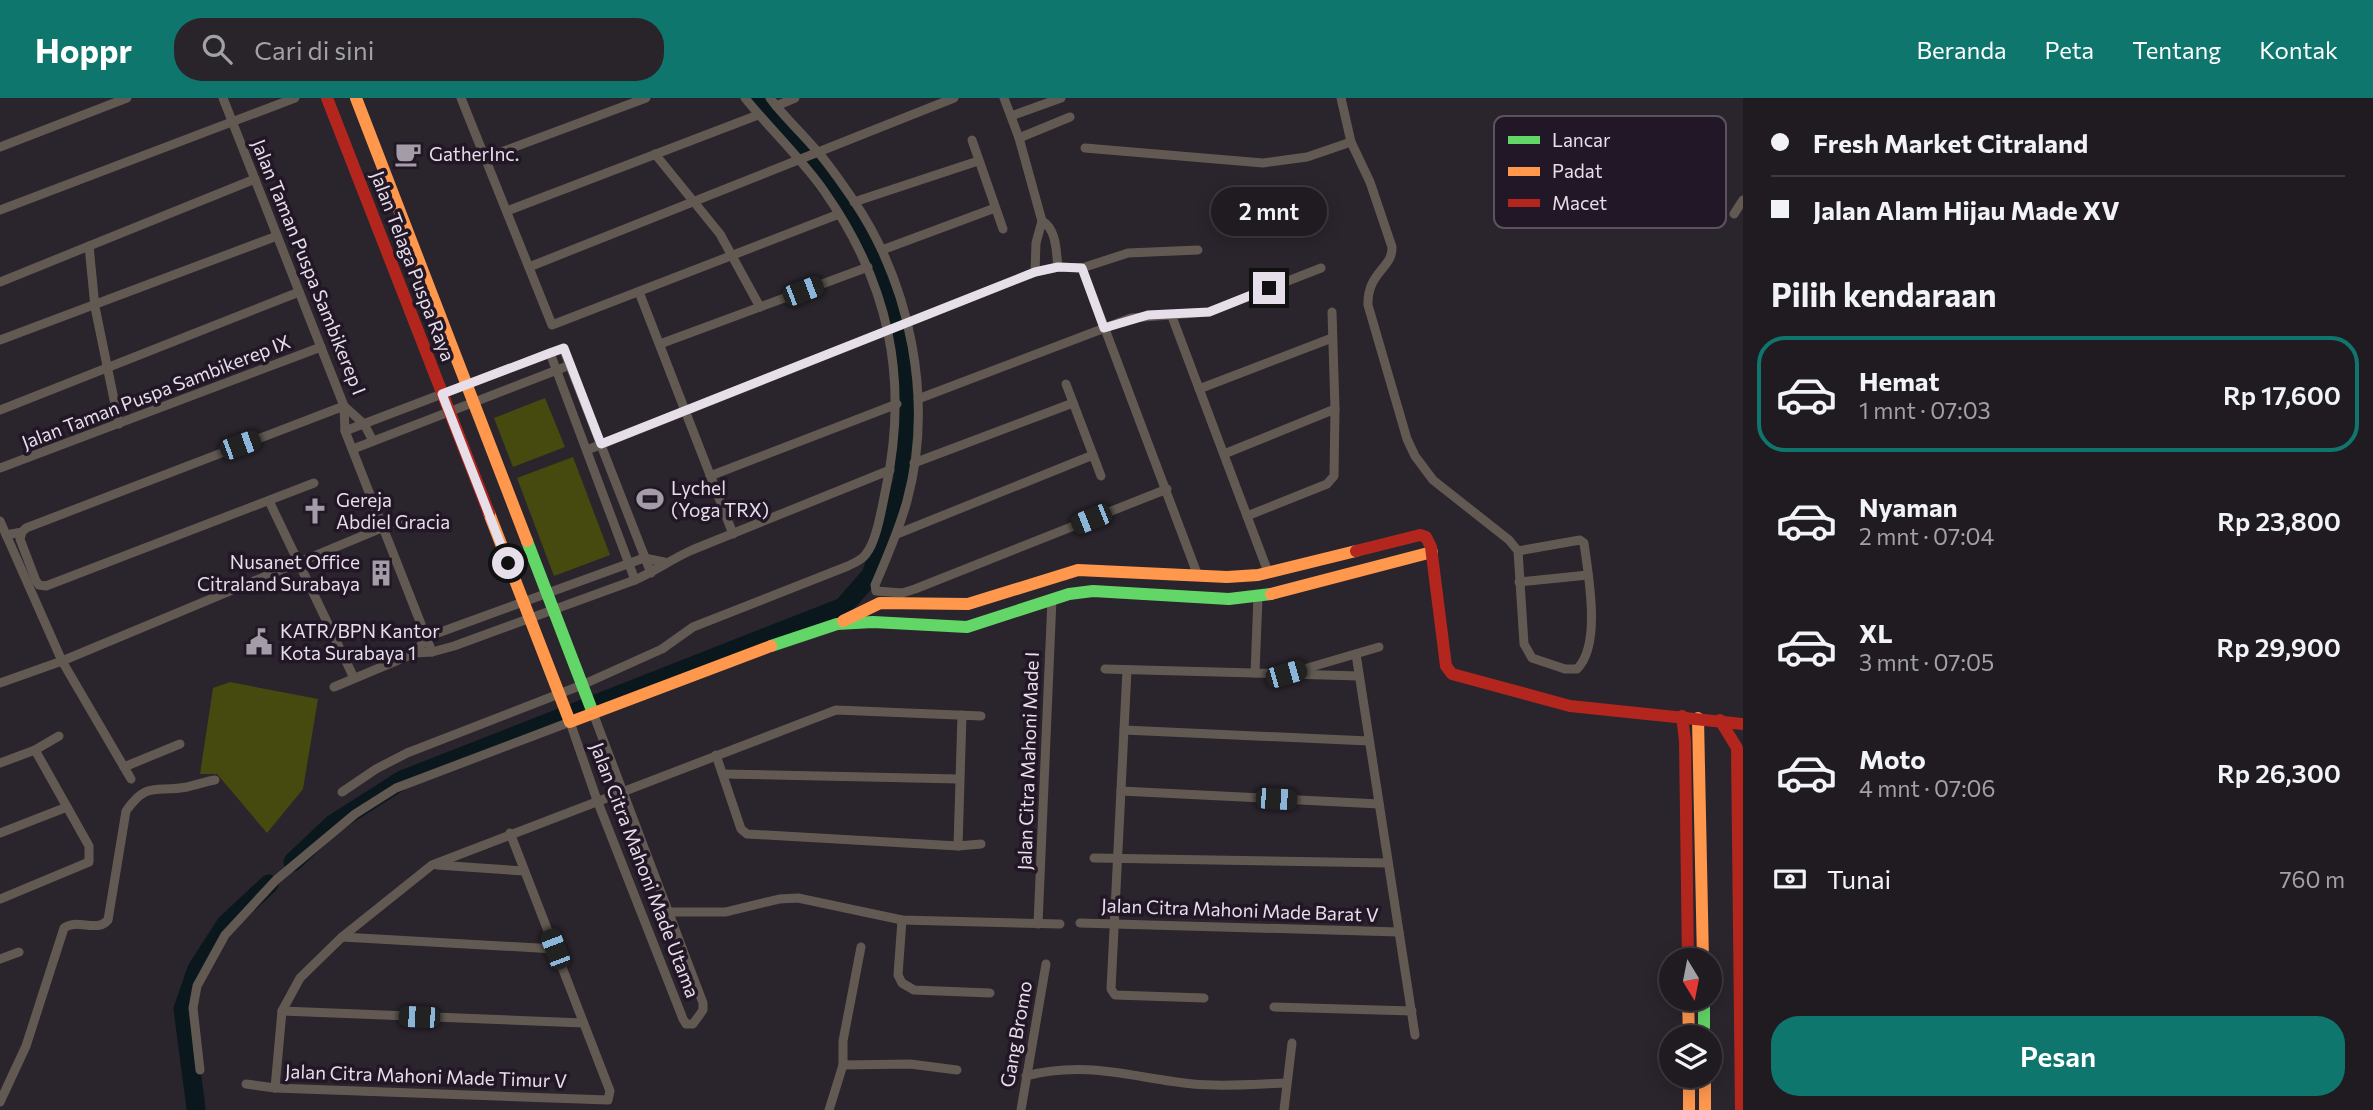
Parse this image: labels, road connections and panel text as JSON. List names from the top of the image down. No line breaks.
{"streets":{"main road":["Jalan Telaga Puspa Raya"],"street":["Jalan Taman Puspa Sambikerep I","Jalan Taman Puspa Sambikerep IX","Jalan Citra Mahoni Made I","Jalan Citra Mahoni Made Utama","Jalan Citra Mahoni Made Barat V","Gang Bromo","Jalan Citra Mahoni Made Timur V"]},"crossings":[["Jalan Telaga Puspa Raya","Jalan Citra Mahoni Made Utama"],["Jalan Taman Puspa Sambikerep I","Jalan Taman Puspa Sambikerep IX"]],"places":{"cafe":["GatherInc."],"sports":["Lychel (Yoga TRX)"],"church":["Gereja Abdiel Gracia"],"building":["Nusanet Office Citraland Surabaya"],"public building":["KATR/BPN Kantor Kota Surabaya 1"]},"legend":["Lancar","Padat","Macet"],"north":"bottom","page":{"header":"Hoppr","search":"Cari di sini","nav":["Beranda","Peta","Tentang","Kontak"],"banner":["Fresh Market Citraland","Jalan Alam Hijau Made XV"],"bubble":"2 mnt","heading":"Pilih kendaraan","list":[{"name":"Hemat","note":"1 mnt · 07:03","value":"Rp 17,600"},{"name":"Nyaman","note":"2 mnt · 07:04","value":"Rp 23,800"},{"name":"XL","note":"3 mnt · 07:05","value":"Rp 29,900"},{"name":"Moto","note":"4 mnt · 07:06","value":"Rp 26,300"}],"pay":["Tunai","760 m"],"buttons":"Pesan"}}
